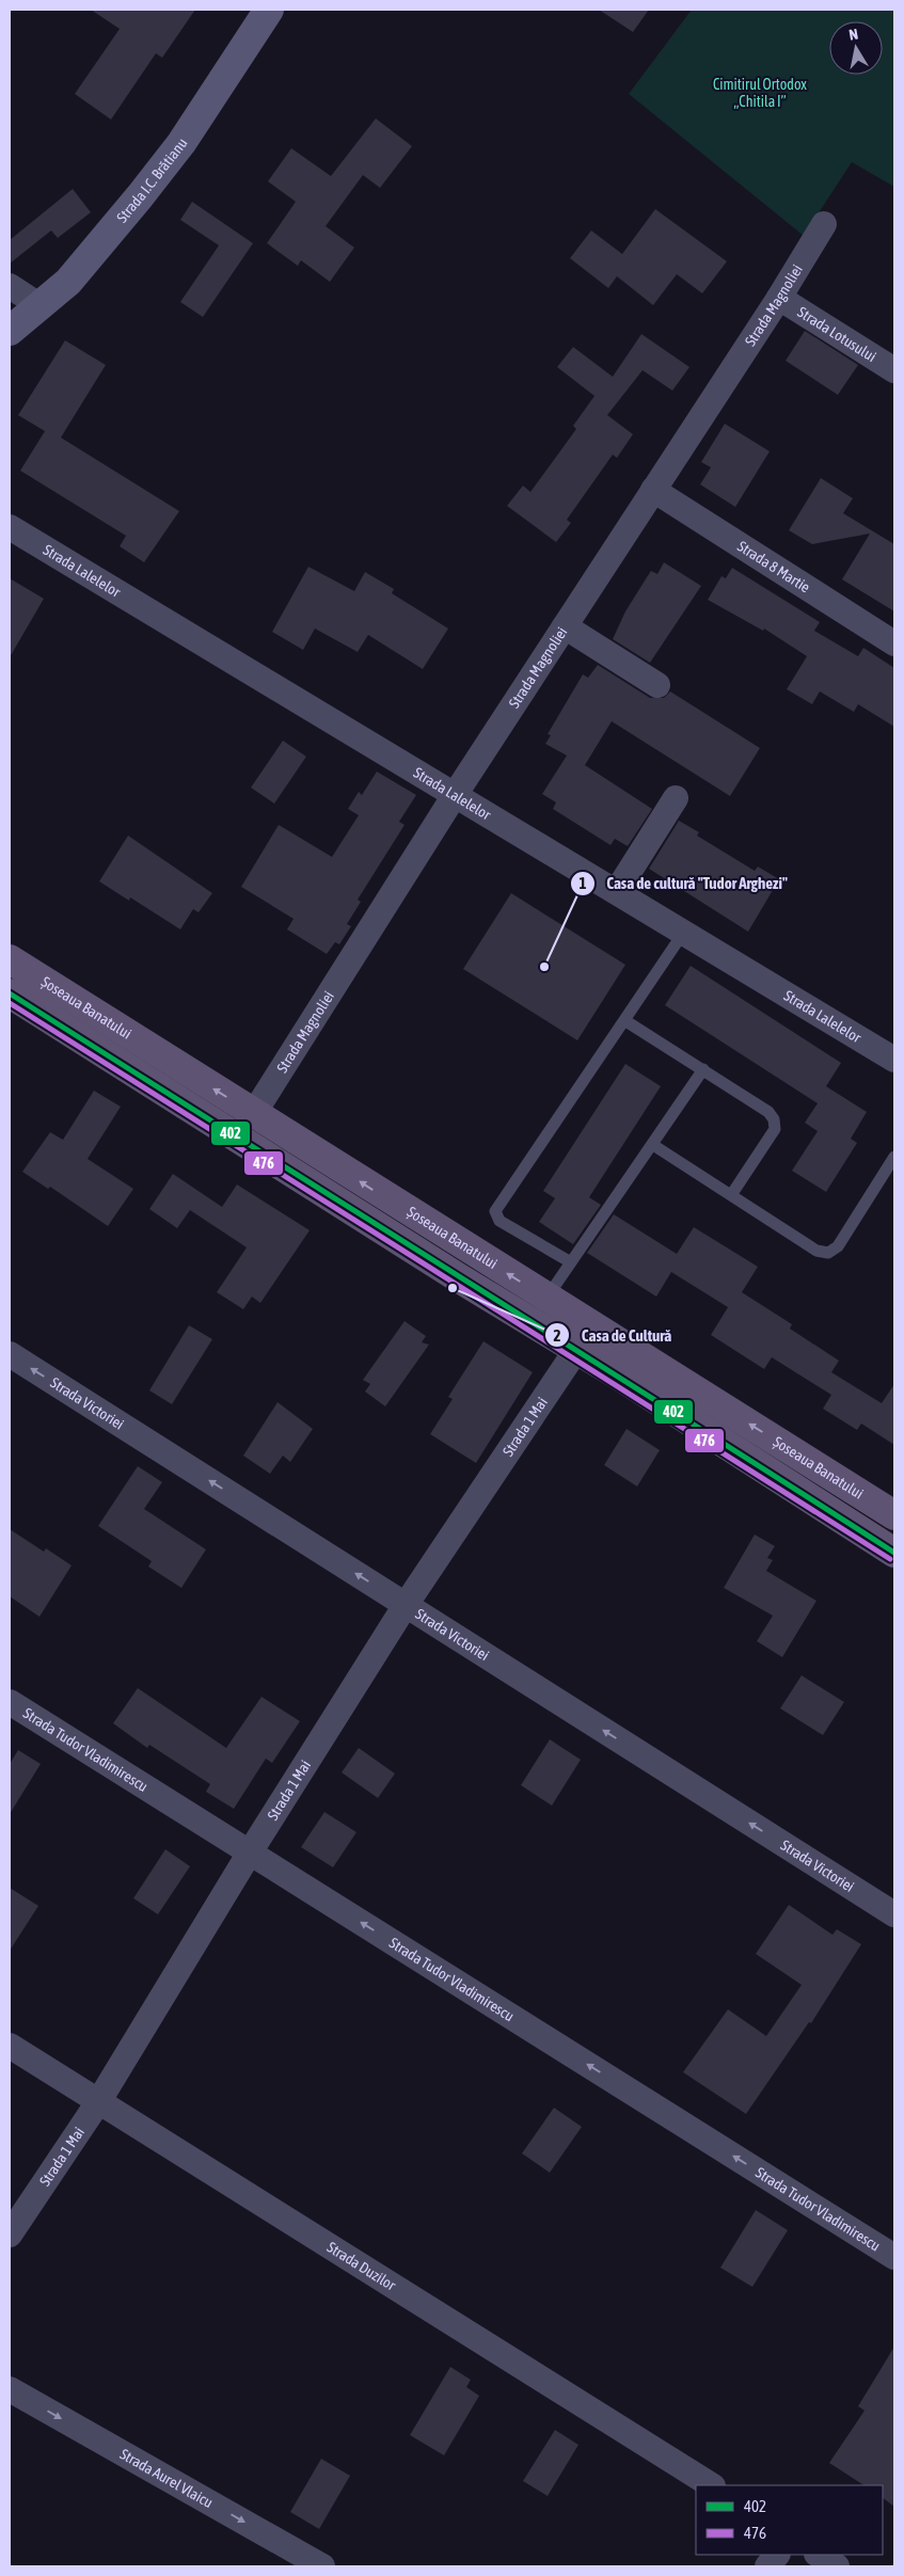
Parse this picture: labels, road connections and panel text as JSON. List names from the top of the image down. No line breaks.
{"streets":{"main road":["Strada I.C. Brătianu","Șoseaua Banatului"],"street":["Strada Magnoliei","Strada Lotusului","Strada 8 Martie","Strada Lalelelor","Strada Victoriei","Strada 1 Mai","Strada Tudor Vladimirescu","Strada Duzilor","Strada Aurel Vlaicu"]},"crossings":[["Strada Magnoliei","Strada Lotusului"],["Strada Magnoliei","Strada 8 Martie"],["Strada Magnoliei","Strada Lalelelor"],["Strada Magnoliei","Șoseaua Banatului"],["Șoseaua Banatului","Strada 1 Mai"],["Strada Victoriei","Strada 1 Mai"],["Strada 1 Mai","Strada Tudor Vladimirescu"],["Strada 1 Mai","Strada Duzilor"]],"one_way":["Strada Victoriei","Strada Tudor Vladimirescu","Strada Aurel Vlaicu"],"parks":["Cimitirul Ortodox „Chitila I”"],"places":["Casa de cultură \"Tudor Arghezi\"","Casa de Cultură"],"lines":["transit line 402","transit line 476"],"legend":["402","476"],"north":"top"}
